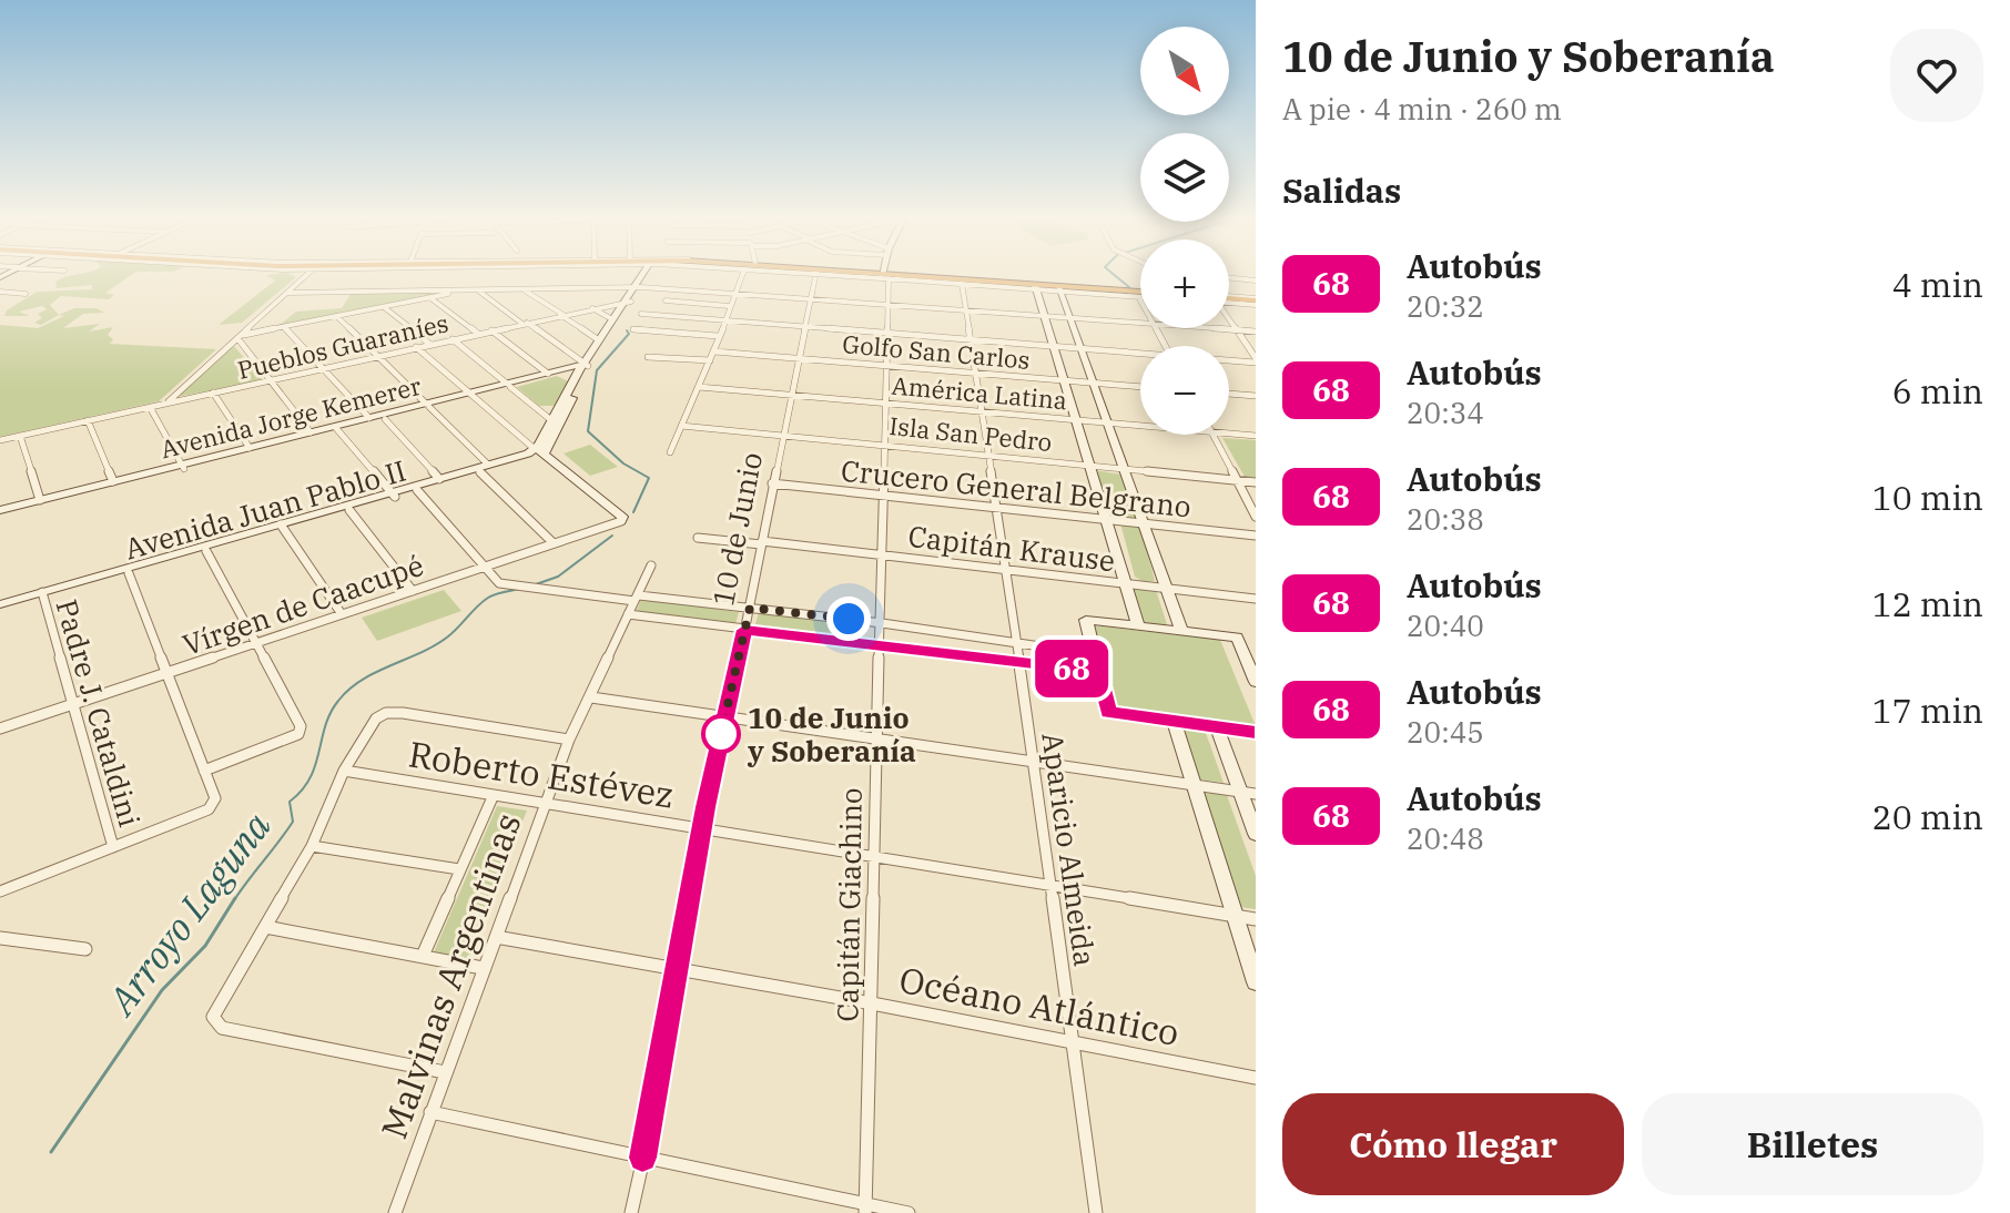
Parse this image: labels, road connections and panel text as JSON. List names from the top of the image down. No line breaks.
{"streets":{"main road":["Avenida Jorge Kemerer","Avenida Juan Pablo II"],"street":["Pueblos Guaraníes","Golfo San Carlos","América Latina","Isla San Pedro","Crucero General Belgrano","10 de Junio","Capitán Krause","Vírgen de Caacupé","Padre J. Cataldini","Roberto Estévez","Aparicio Almeida","Capitán Giachino","Malvinas Argentinas","Océano Atlántico"]},"crossings":[["Golfo San Carlos","10 de Junio"],["Golfo San Carlos","Aparicio Almeida"],["Golfo San Carlos","Capitán Giachino"],["América Latina","10 de Junio"],["América Latina","Aparicio Almeida"],["América Latina","Capitán Giachino"],["Isla San Pedro","10 de Junio"],["Isla San Pedro","Aparicio Almeida"],["Isla San Pedro","Capitán Giachino"],["Crucero General Belgrano","10 de Junio"],["Crucero General Belgrano","Aparicio Almeida"],["Crucero General Belgrano","Capitán Giachino"],["Avenida Juan Pablo II","Padre J. Cataldini"],["10 de Junio","Capitán Krause"],["10 de Junio","Roberto Estévez"],["10 de Junio","Océano Atlántico"],["Capitán Krause","Aparicio Almeida"],["Capitán Krause","Capitán Giachino"],["Vírgen de Caacupé","Padre J. Cataldini"],["Roberto Estévez","Aparicio Almeida"],["Roberto Estévez","Capitán Giachino"],["Roberto Estévez","Malvinas Argentinas"],["Aparicio Almeida","Océano Atlántico"],["Capitán Giachino","Océano Atlántico"],["Malvinas Argentinas","Océano Atlántico"]],"water":["Arroyo Laguna"],"places":["10 de Junio y Soberanía"],"lines":["bus line 68"],"north":"bottom right","page":{"on_map":"68","heading":[["10 de Junio y Soberanía","A pie · 4 min · 260 m"],"Salidas"],"map_buttons":["+","−"],"list":[{"mark":"68","name":"Autobús","note":"20:32","value":"4 min"},{"mark":"68","name":"Autobús","note":"20:34","value":"6 min"},{"mark":"68","name":"Autobús","note":"20:38","value":"10 min"},{"mark":"68","name":"Autobús","note":"20:40","value":"12 min"},{"mark":"68","name":"Autobús","note":"20:45","value":"17 min"},{"mark":"68","name":"Autobús","note":"20:48","value":"20 min"}],"buttons":["Cómo llegar","Billetes"]}}
